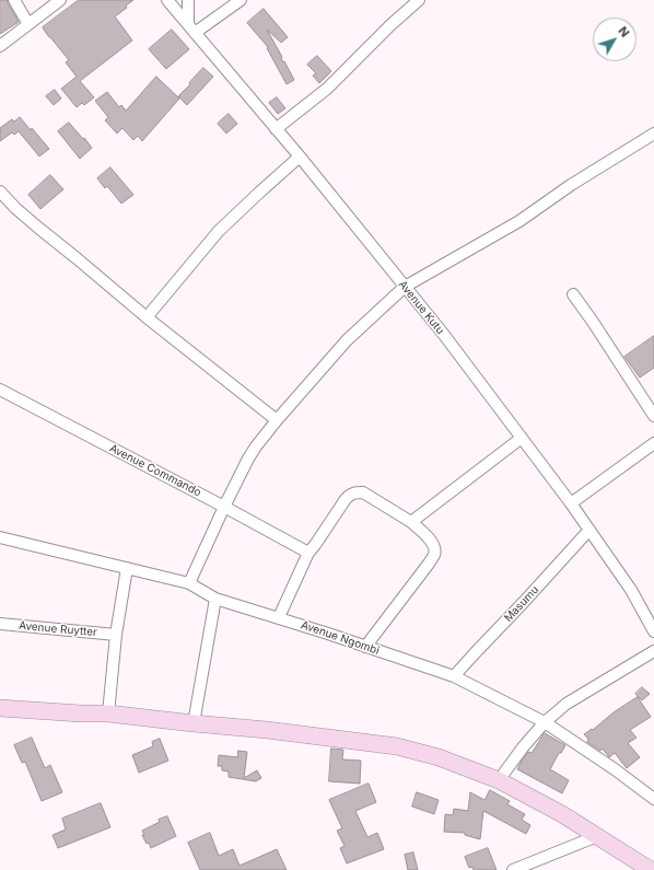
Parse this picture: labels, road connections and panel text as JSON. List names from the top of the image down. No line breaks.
{"streets":{"street":["Avenue Kutu","Avenue Commando","Masumu","Avenue Ruytter","Avenue Ngombi"]},"crossings":[["Avenue Kutu","Masumu"],["Masumu","Avenue Ngombi"]],"north":"top right"}
